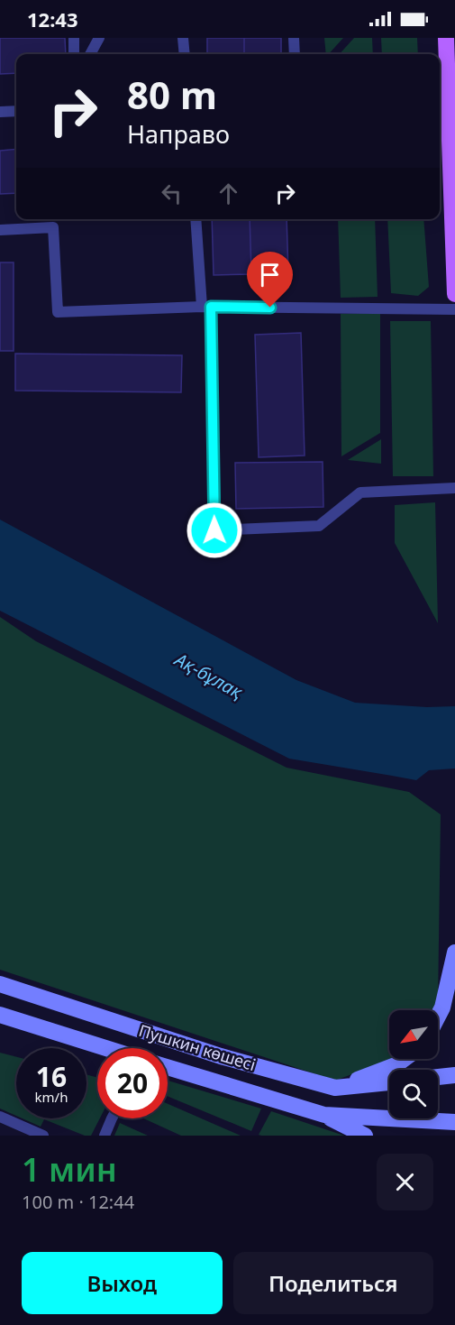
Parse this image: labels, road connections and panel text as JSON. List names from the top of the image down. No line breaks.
{"streets":{"main road":["Пушкин көшесі"]},"water":["Ақ-бұлақ"],"north":"bottom left","page":{"status":"12:43","turn":["80 m","Направо"],"speed":"16 km/h","limit":"20","heading":["1 мин","100 m · 12:44"],"buttons":["Выход","Поделиться"]}}
